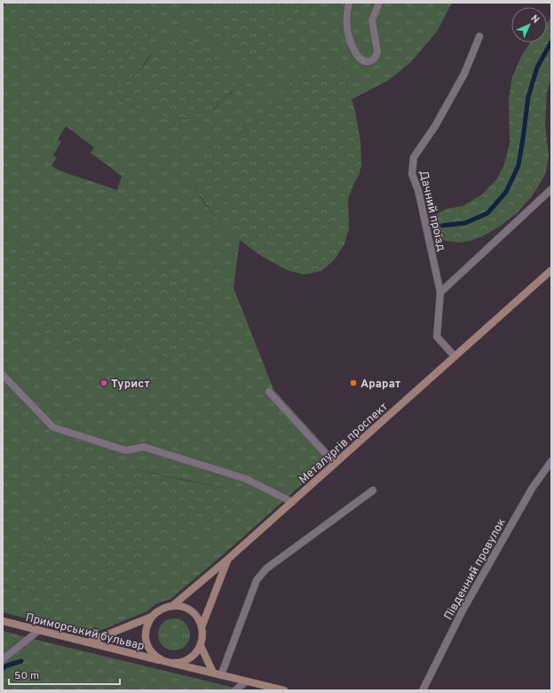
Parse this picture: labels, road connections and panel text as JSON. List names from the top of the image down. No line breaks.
{"streets":{"street":["Дачний проїзд","Металургів проспект","Південний провулок","Приморський бульвар"]},"crossings":[["Дачний проїзд","Металургів проспект"],["Металургів проспект","Приморський бульвар"]],"places":["Турист","Арарат"],"scale_bar":"50 m","north":"top right"}
